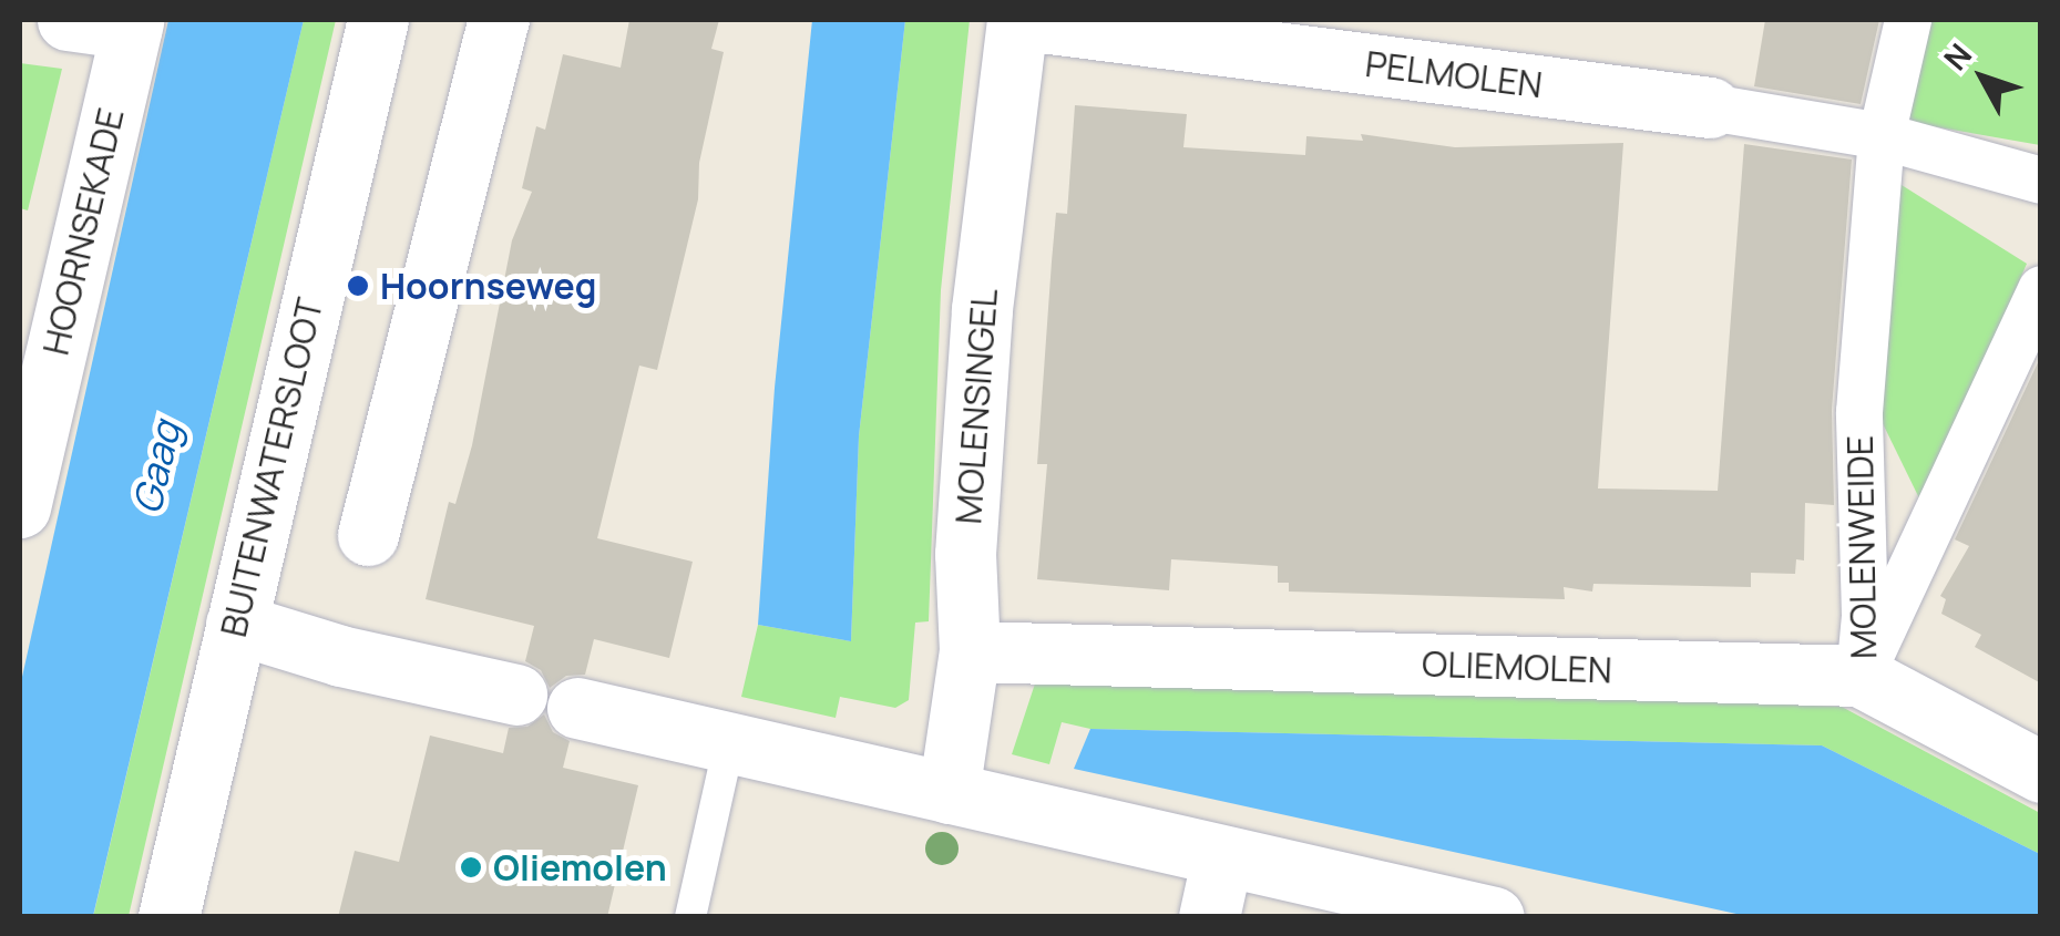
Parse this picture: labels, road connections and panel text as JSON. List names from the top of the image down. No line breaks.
{"streets":{"street":["PELMOLEN","HOORNSEKADE","MOLENSINGEL","BUITENWATERSLOOT","MOLENWEIDE","OLIEMOLEN"]},"crossings":[["PELMOLEN","MOLENSINGEL"],["PELMOLEN","MOLENWEIDE"],["MOLENSINGEL","OLIEMOLEN"],["MOLENWEIDE","OLIEMOLEN"]],"water":["Gaag"],"places":["Hoornseweg","Oliemolen"],"north":"top left"}
